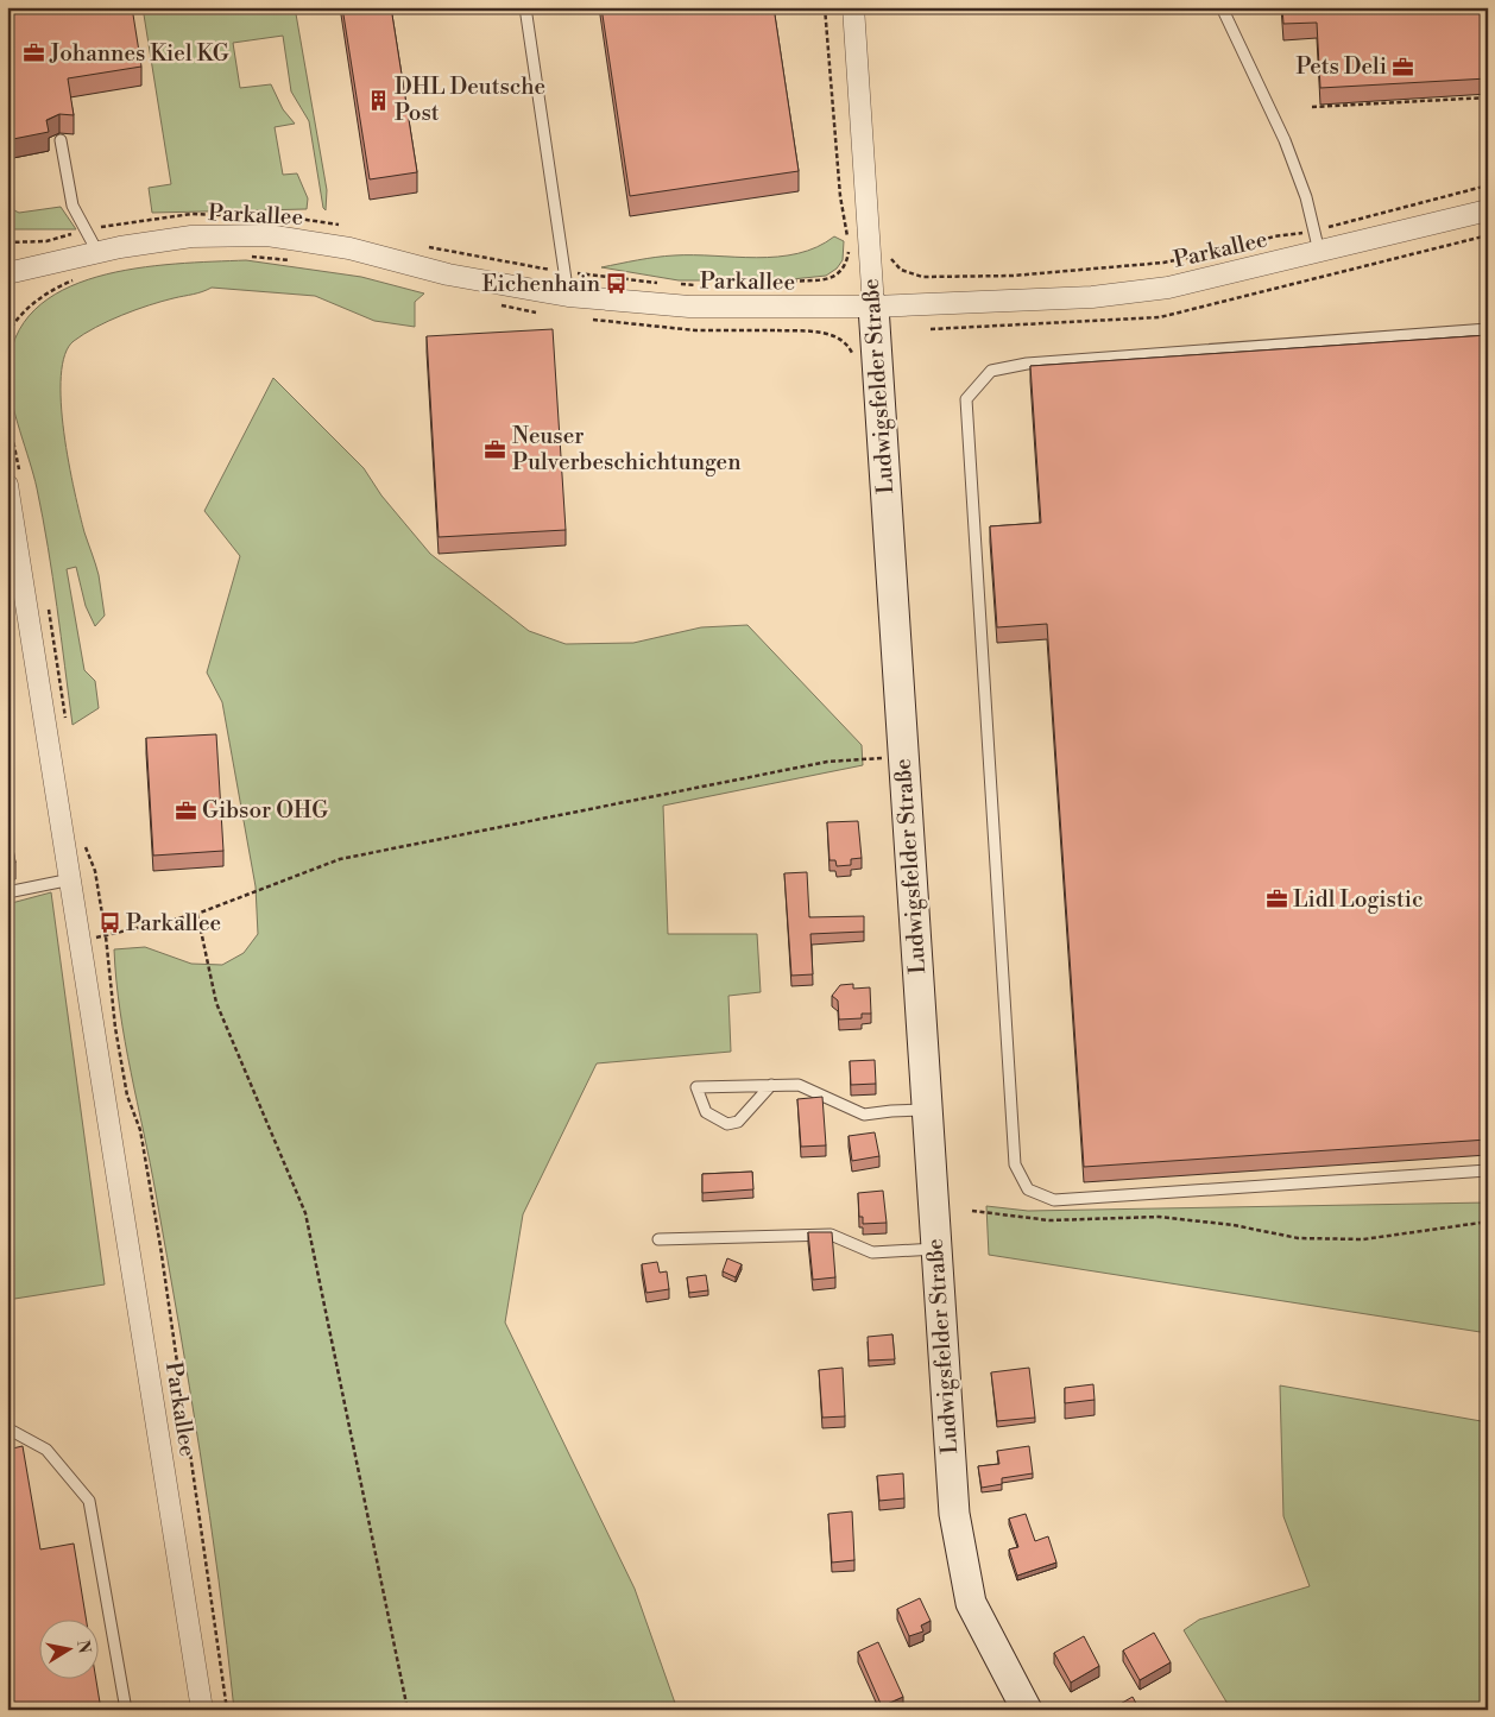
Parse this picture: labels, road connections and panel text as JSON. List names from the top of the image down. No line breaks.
{"streets":{"street":["Parkallee","Ludwigsfelder Straße"]},"crossings":[["Parkallee","Ludwigsfelder Straße"]],"places":{"office":["Johannes Kiel KG","Pets Deli","Neuser Pulverbeschichtungen","Gibsor OHG","Lidl Logistic"],"building":["DHL Deutsche Post"],"bus stop":["Eichenhain","Parkallee"]},"north":"right"}
